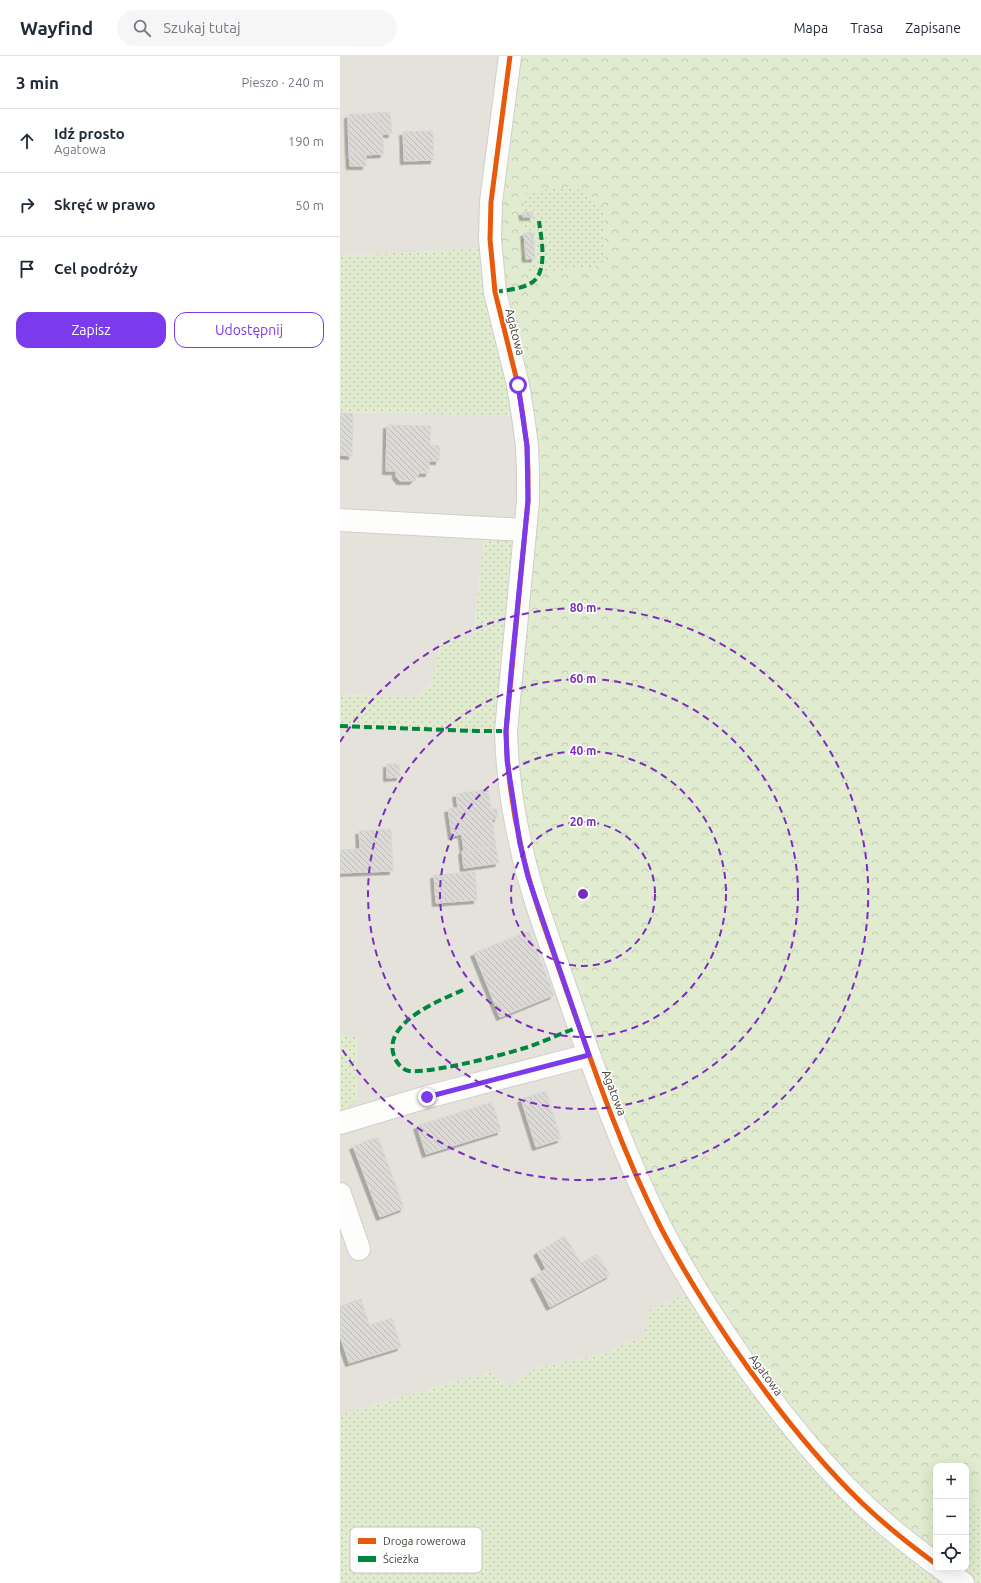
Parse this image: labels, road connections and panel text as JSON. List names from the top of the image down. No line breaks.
{"streets":{"street":["Agatowa"]},"legend":["Droga rowerowa","Ścieżka"],"page":{"header":"Wayfind","search":"Szukaj tutaj","nav":["Mapa","Trasa","Zapisane"],"heading":["3 min","Pieszo · 240 m"],"list":[["Idź prosto","Agatowa","190 m"],["Skręć w prawo","50 m"],"Cel podróży"],"buttons":["Zapisz","Udostępnij"],"map_buttons":["+","−"]},"rings":["80 m","60 m","40 m","20 m"]}
